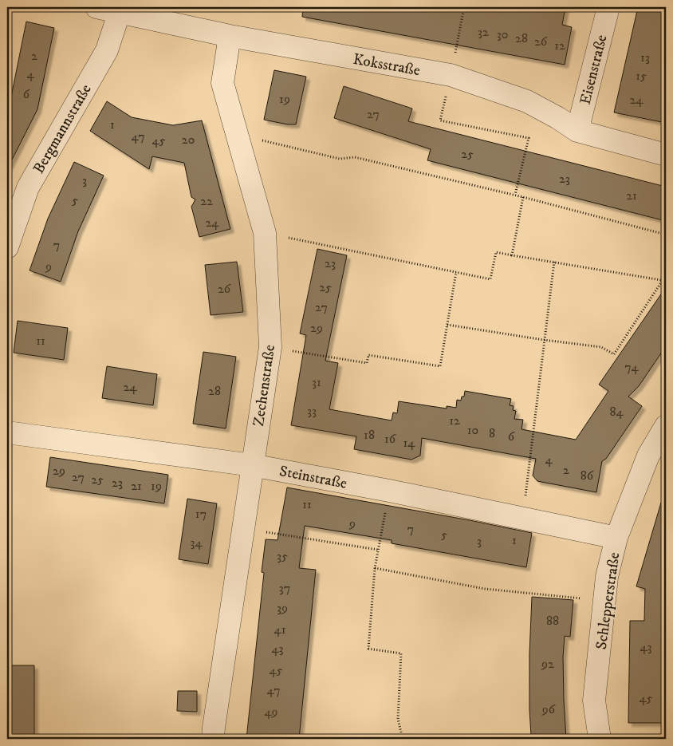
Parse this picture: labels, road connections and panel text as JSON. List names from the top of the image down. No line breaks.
{"streets":{"street":["Koksstraße","Eisenstraße","Bergmannstraße","Zechenstraße","Steinstraße","Schlepperstraße"]},"crossings":[["Koksstraße","Eisenstraße"],["Koksstraße","Bergmannstraße"],["Koksstraße","Zechenstraße"],["Zechenstraße","Steinstraße"],["Steinstraße","Schlepperstraße"]],"house_numbers":["32","30","28","26","12","2","13","4","15","6","19","24","27","1","47","20","45","25","23","3","21","5","22","24","7","23","9","25","26","27","29","11","74","31","24","28","33","84","12","10","8","18","6","16","14","4","2","29","86","27","25","23","21","19","11","17","9","7","5","1","3","34","35","37","39","88","41","43","43","92","45","47","45","96","49"]}
